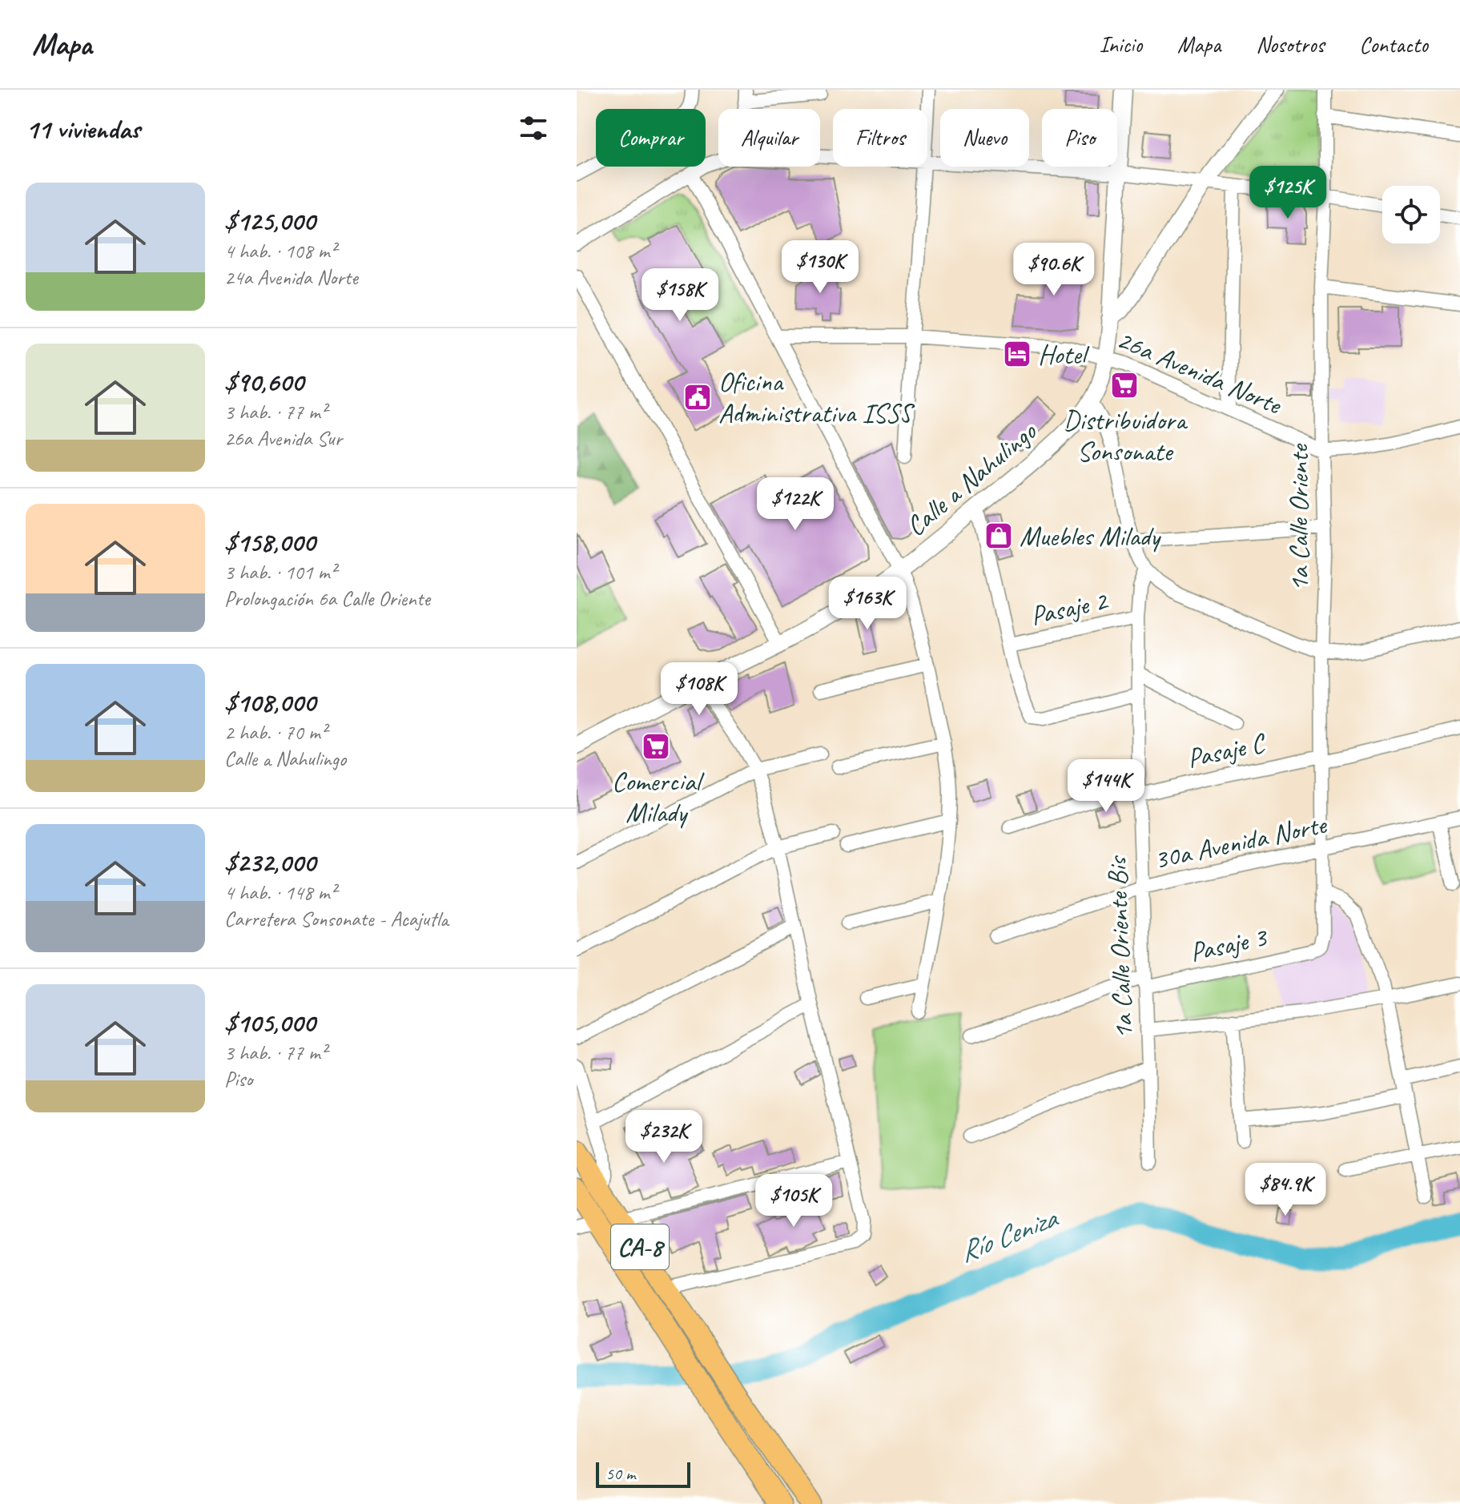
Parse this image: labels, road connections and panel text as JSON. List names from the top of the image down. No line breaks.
{"streets":{"highway":["CA-8"],"street":["26a Avenida Norte","Calle a Nahulingo","1a Calle Oriente","Pasaje 2","Pasaje C","30a Avenida Norte","Pasaje 3","1a Calle Oriente Bis"]},"crossings":[["26a Avenida Norte","Calle a Nahulingo"],["26a Avenida Norte","1a Calle Oriente"],["1a Calle Oriente","Pasaje C"],["1a Calle Oriente","30a Avenida Norte"],["1a Calle Oriente","Pasaje 3"],["Pasaje 2","1a Calle Oriente Bis"],["Pasaje C","1a Calle Oriente Bis"],["30a Avenida Norte","1a Calle Oriente Bis"],["Pasaje 3","1a Calle Oriente Bis"]],"water":["Río Ceniza"],"places":{"hotel":["Hotel"],"supermarket":["Distribuidora Sonsonate","Comercial Milady"],"public building":["Oficina Administrativa ISSS"],"shop":["Muebles Milady"]},"scale_bar":"50 m","page":{"header":"Mapa","nav":["Inicio","Mapa","Nosotros","Contacto"],"heading":"11 viviendas","chip":["Comprar","Alquilar","Filtros","Nuevo","Piso"],"price":["$125K","$130K","$90.6K","$158K","$122K","$163K","$108K","$144K","$232K","$84.9K","$105K"],"list":[{"name":"$125,000","note":"4 hab. · 108 m² · 24a Avenida Norte"},{"name":"$90,600","note":"3 hab. · 77 m² · 26a Avenida Sur"},{"name":"$158,000","note":"3 hab. · 101 m² · Prolongación 6a Calle Oriente"},{"name":"$108,000","note":"2 hab. · 70 m² · Calle a Nahulingo"},{"name":"$232,000","note":"4 hab. · 148 m² · Carretera Sonsonate - Acajutla"},{"name":"$105,000","note":"3 hab. · 77 m² · Piso"}],"scale":"50 m"}}
